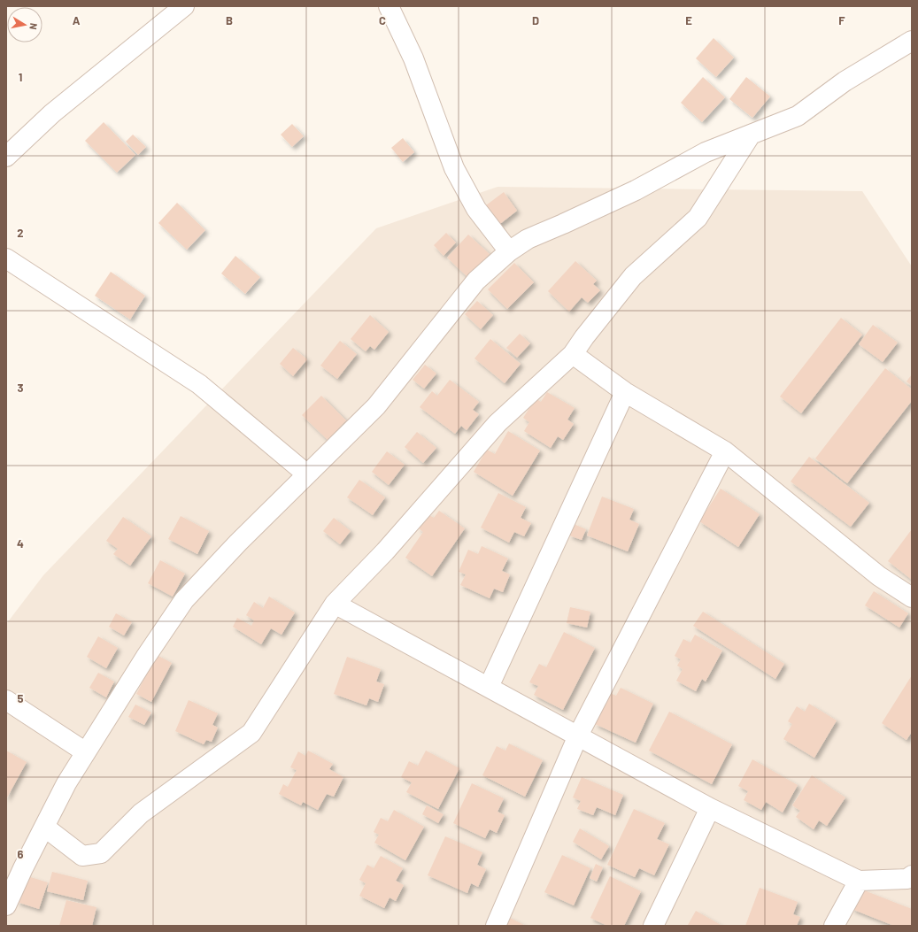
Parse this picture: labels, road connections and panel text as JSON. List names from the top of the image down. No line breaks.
{"north":"right","grid":{"columns":["A","B","C","D","E","F"],"rows":["1","2","3","4","5","6"]}}
